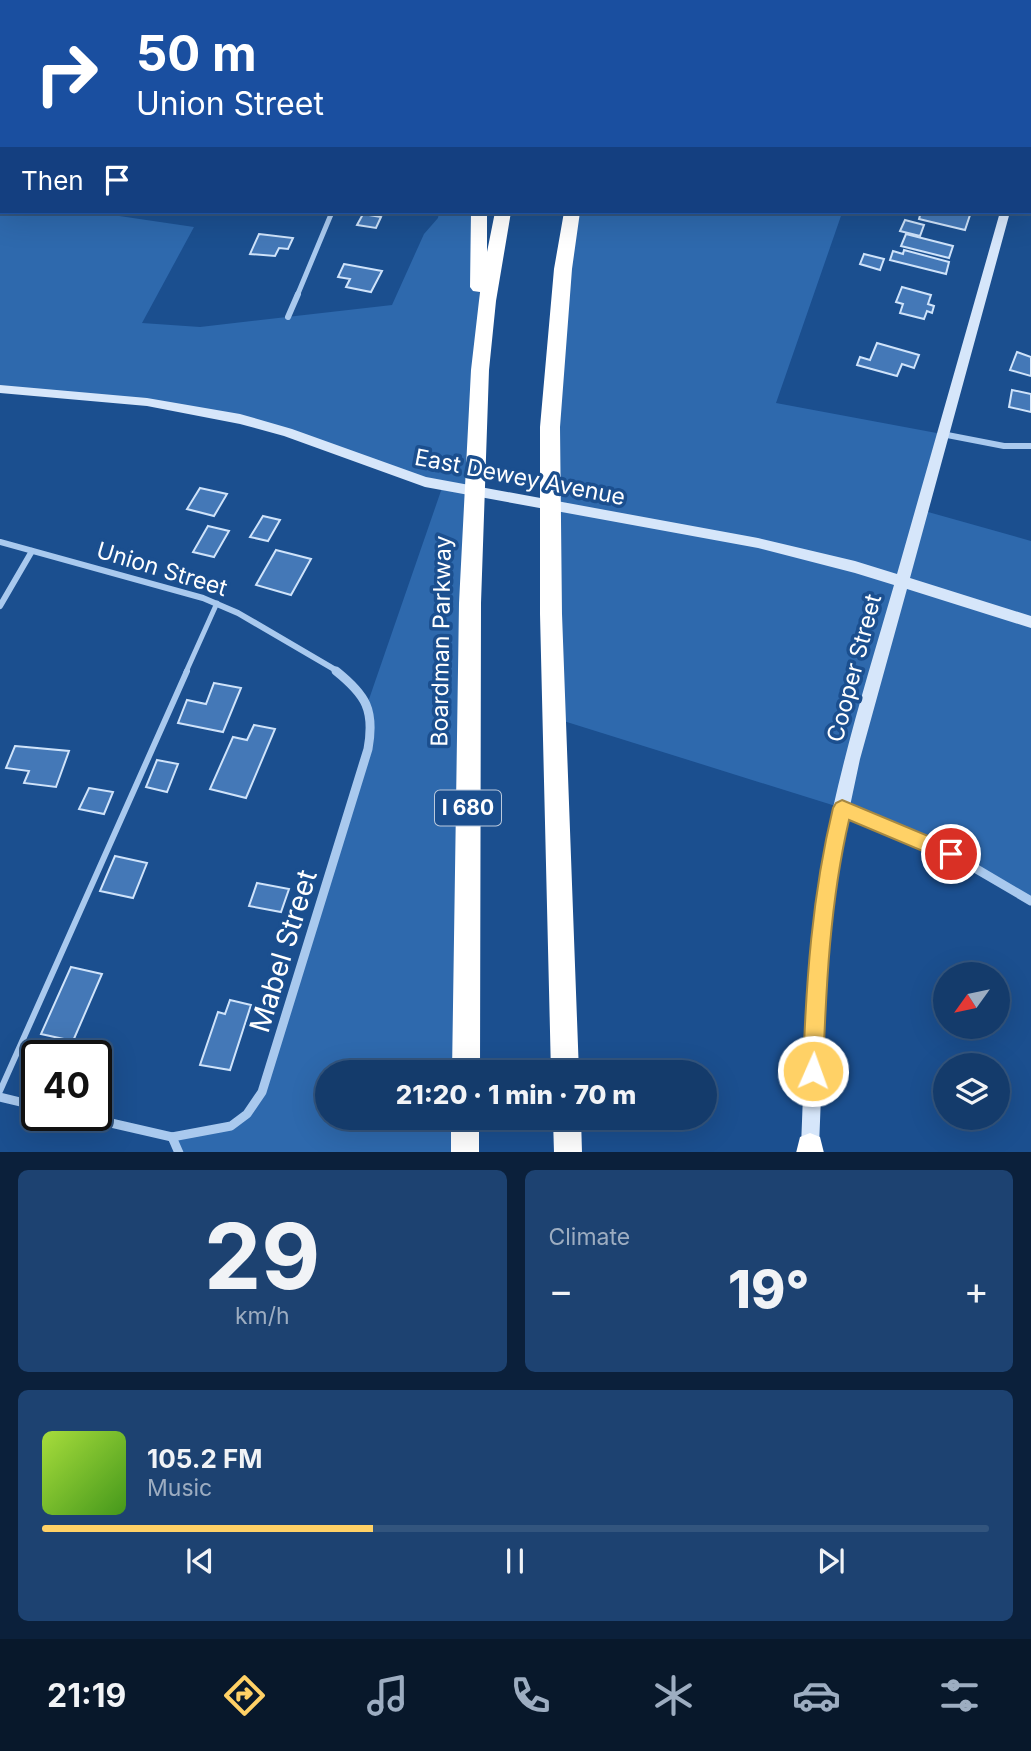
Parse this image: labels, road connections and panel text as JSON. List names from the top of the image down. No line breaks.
{"streets":{"highway":["Boardman Parkway","I 680"],"street":["East Dewey Avenue","Union Street","Cooper Street","Mabel Street"]},"crossings":[["Union Street","Mabel Street"]],"north":"bottom left","page":{"turn":["50 m","Union Street"],"then":"Then","limit":"40","trip":"21:20 · 1 min · 70 m","tile":[["29","km/h"],"Climate"],"heat":["−","19°","+"],"song":["105.2 FM","Music"],"tabs":"21:19"}}
